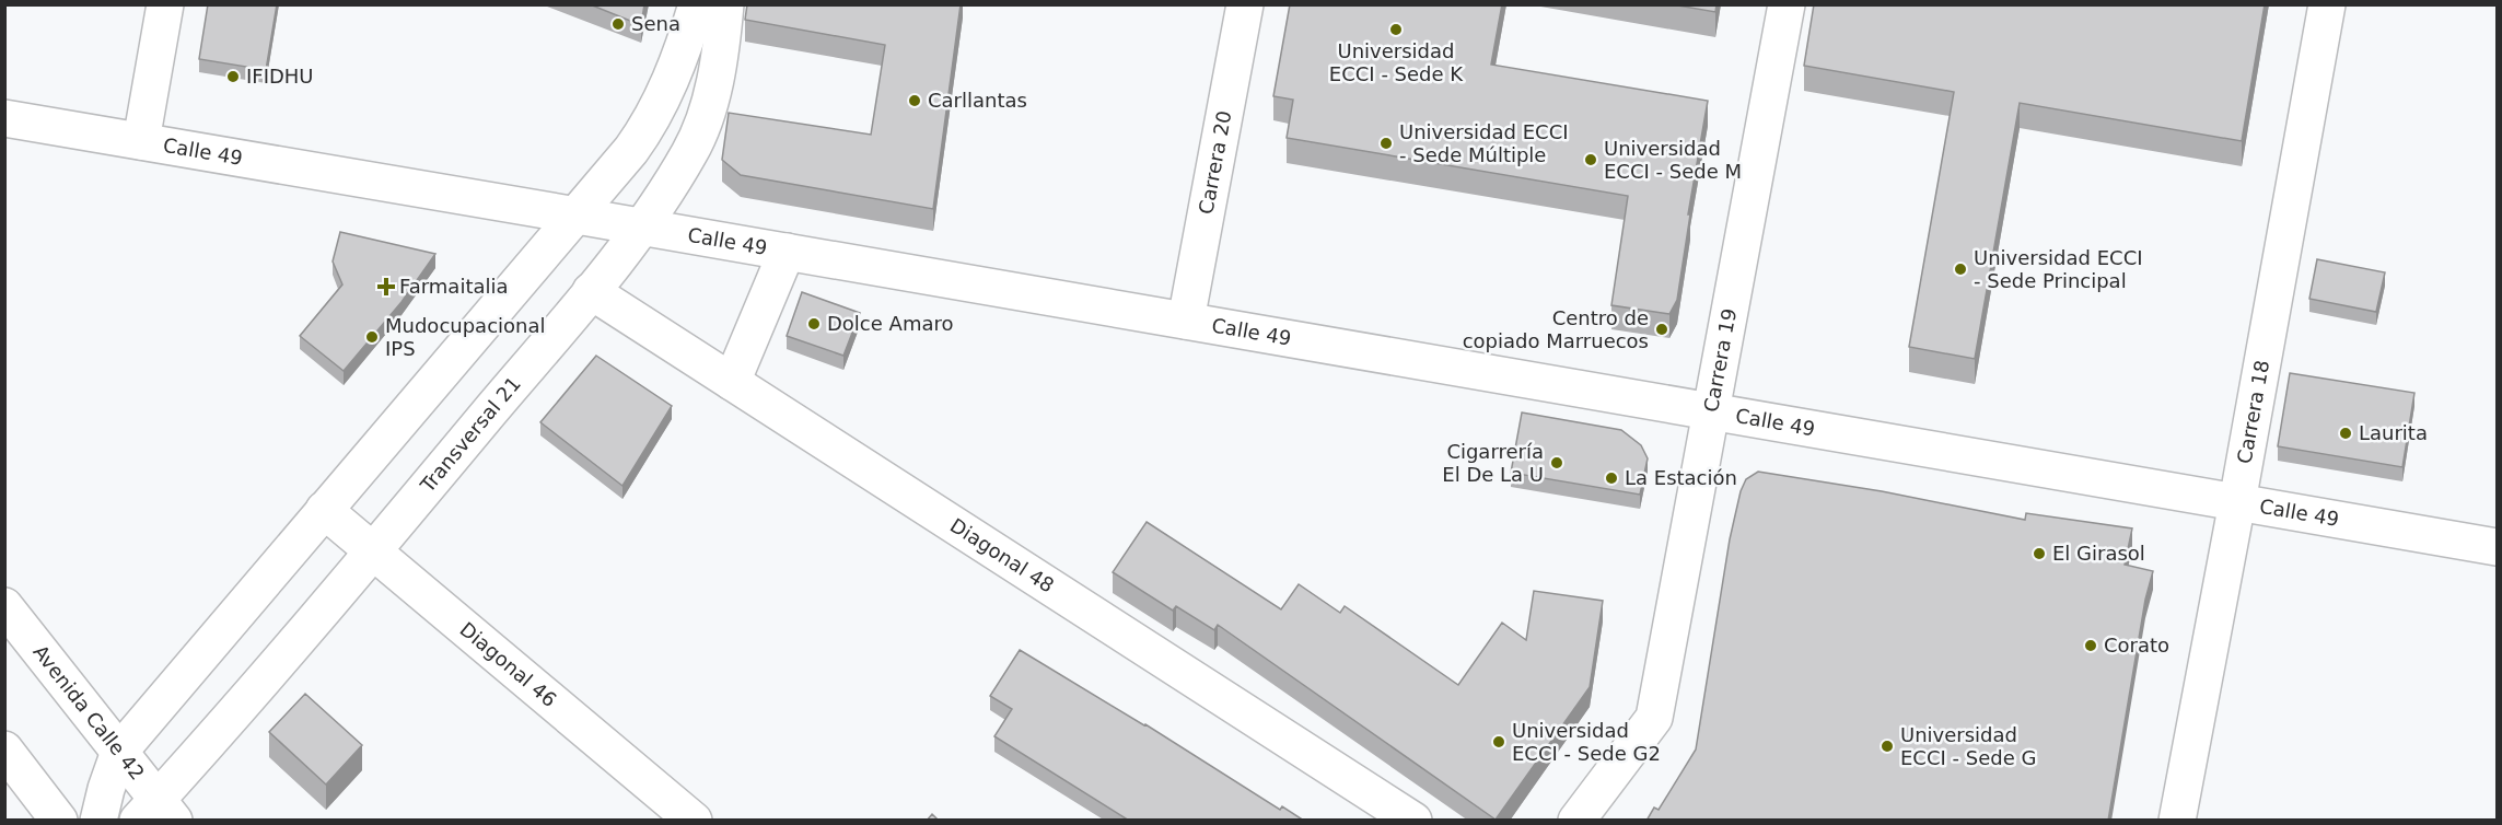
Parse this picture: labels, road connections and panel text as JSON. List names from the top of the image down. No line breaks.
{"streets":{"street":["Calle 49","Carrera 20","Carrera 19","Carrera 18","Transversal 21","Diagonal 48","Diagonal 46","Avenida Calle 42"]},"crossings":[["Calle 49","Carrera 20"],["Calle 49","Carrera 19"],["Calle 49","Carrera 18"],["Calle 49","Transversal 21"],["Transversal 21","Diagonal 48"],["Transversal 21","Diagonal 46"],["Transversal 21","Avenida Calle 42"]],"places":{"other":["Sena","Universidad ECCI - Sede K","IFIDHU","Carllantas","Universidad ECCI - Sede Múltiple","Universidad ECCI - Sede M","Universidad ECCI - Sede Principal","Dolce Amaro","Centro de copiado Marruecos","Mudocupacional IPS","Laurita","Cigarrería El De La U","La Estación","El Girasol","Corato","Universidad ECCI - Sede G2","Universidad ECCI - Sede G"],"health":["Farmaitalia"]}}
